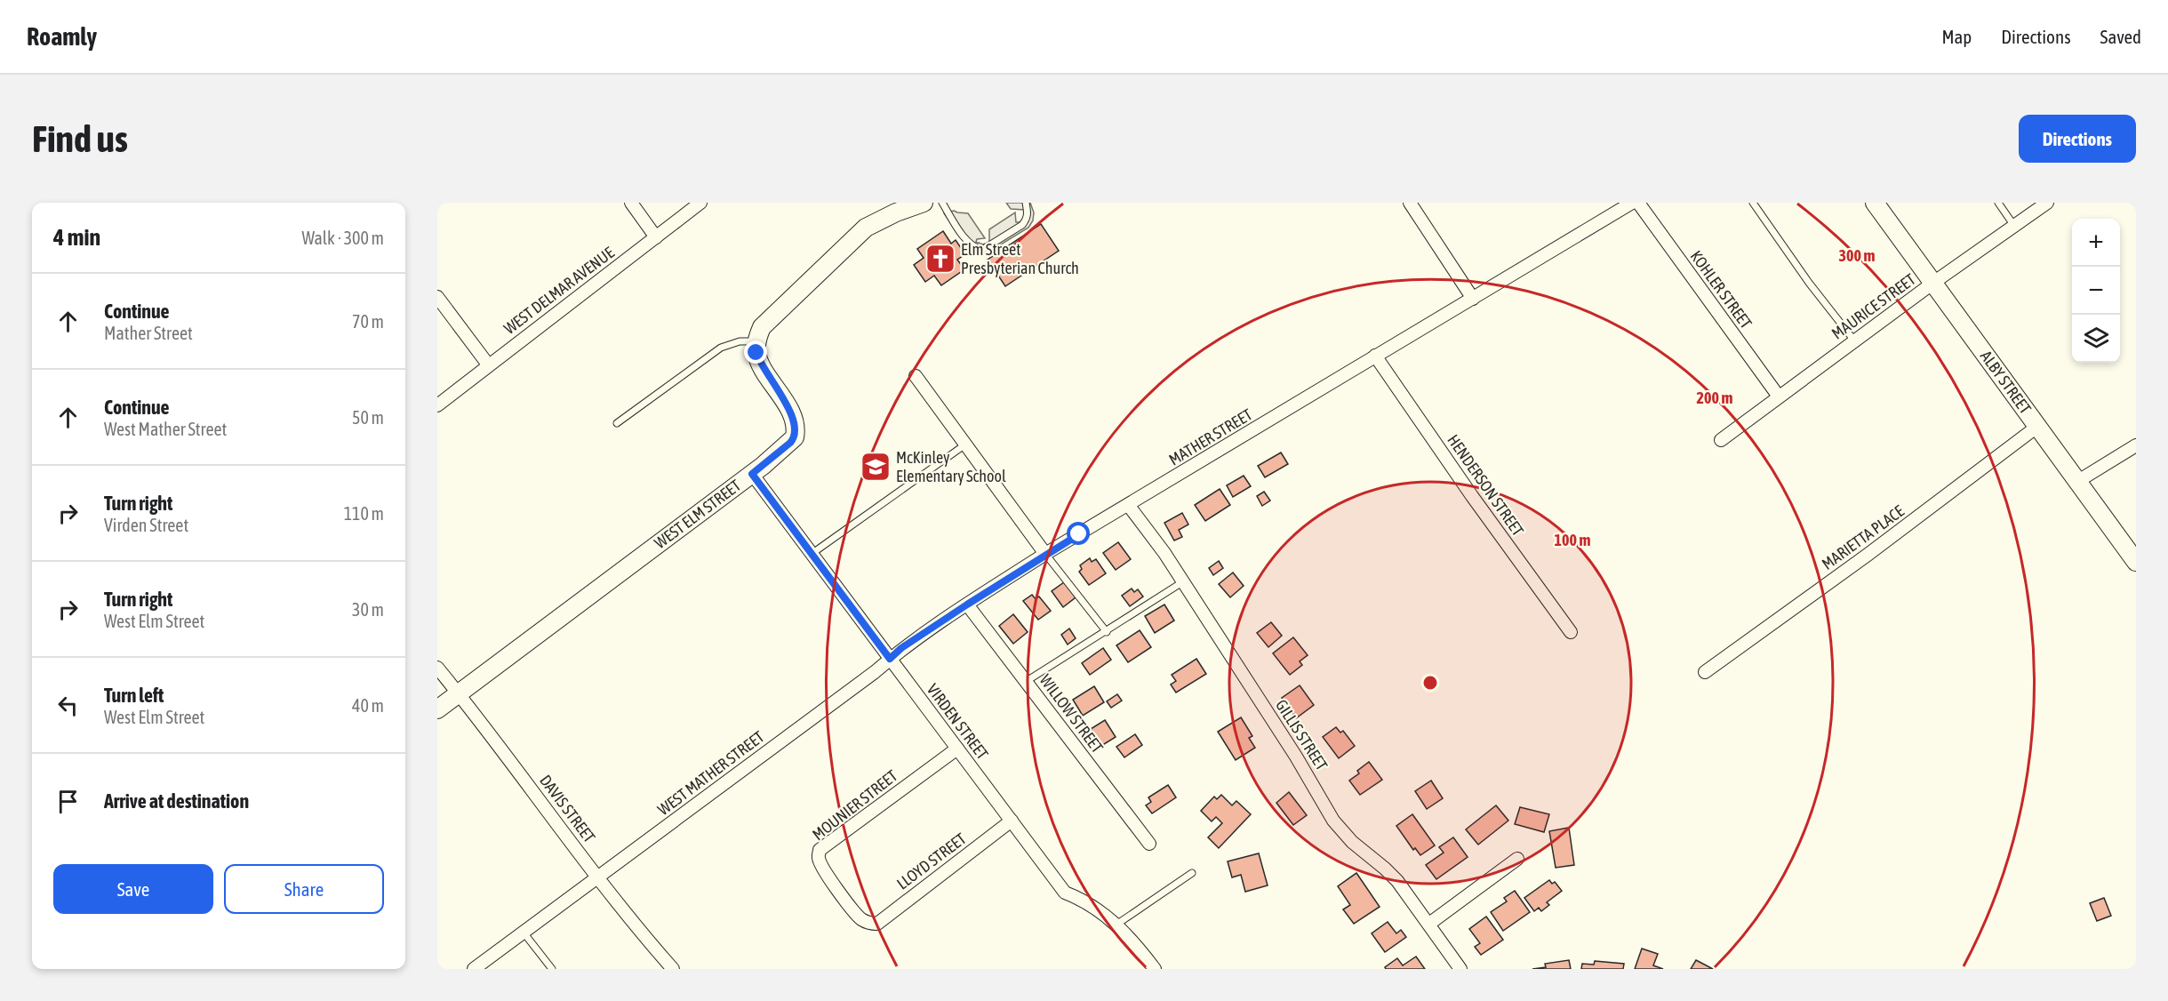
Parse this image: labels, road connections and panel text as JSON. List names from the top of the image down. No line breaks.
{"streets":{"street":["KOHLER STREET","WEST DELMAR AVENUE","MAURICE STREET","ALBY STREET","MATHER STREET","HENDERSON STREET","WEST ELM STREET","MARIETTA PLACE","WILLOW STREET","VIRDEN STREET","GILLIS STREET","WEST MATHER STREET","MOUNIER STREET","DAVIS STREET","LLOYD STREET"]},"crossings":[["KOHLER STREET","MAURICE STREET"],["MAURICE STREET","ALBY STREET"],["ALBY STREET","MARIETTA PLACE"],["MATHER STREET","HENDERSON STREET"],["MATHER STREET","WILLOW STREET"],["MATHER STREET","GILLIS STREET"],["MATHER STREET","WEST MATHER STREET"],["WEST ELM STREET","VIRDEN STREET"],["WEST ELM STREET","DAVIS STREET"],["WILLOW STREET","WEST MATHER STREET"],["VIRDEN STREET","WEST MATHER STREET"],["VIRDEN STREET","MOUNIER STREET"],["VIRDEN STREET","LLOYD STREET"],["WEST MATHER STREET","DAVIS STREET"],["MOUNIER STREET","LLOYD STREET"]],"places":{"church":["Elm Street Presbyterian Church"],"school or university":["McKinley Elementary School"]},"page":{"header":"Roamly","nav":["Map","Directions","Saved"],"buttons":["Directions",["Save","Share"]],"title":"Find us","heading":["4 min","Walk · 300 m"],"map_buttons":["+","−"],"list":[["Continue","Mather Street","70 m"],["Continue","West Mather Street","50 m"],["Turn right","Virden Street","110 m"],["Turn right","West Elm Street","30 m"],["Turn left","West Elm Street","40 m"],"Arrive at destination"]},"rings":["300 m","200 m","100 m"]}
